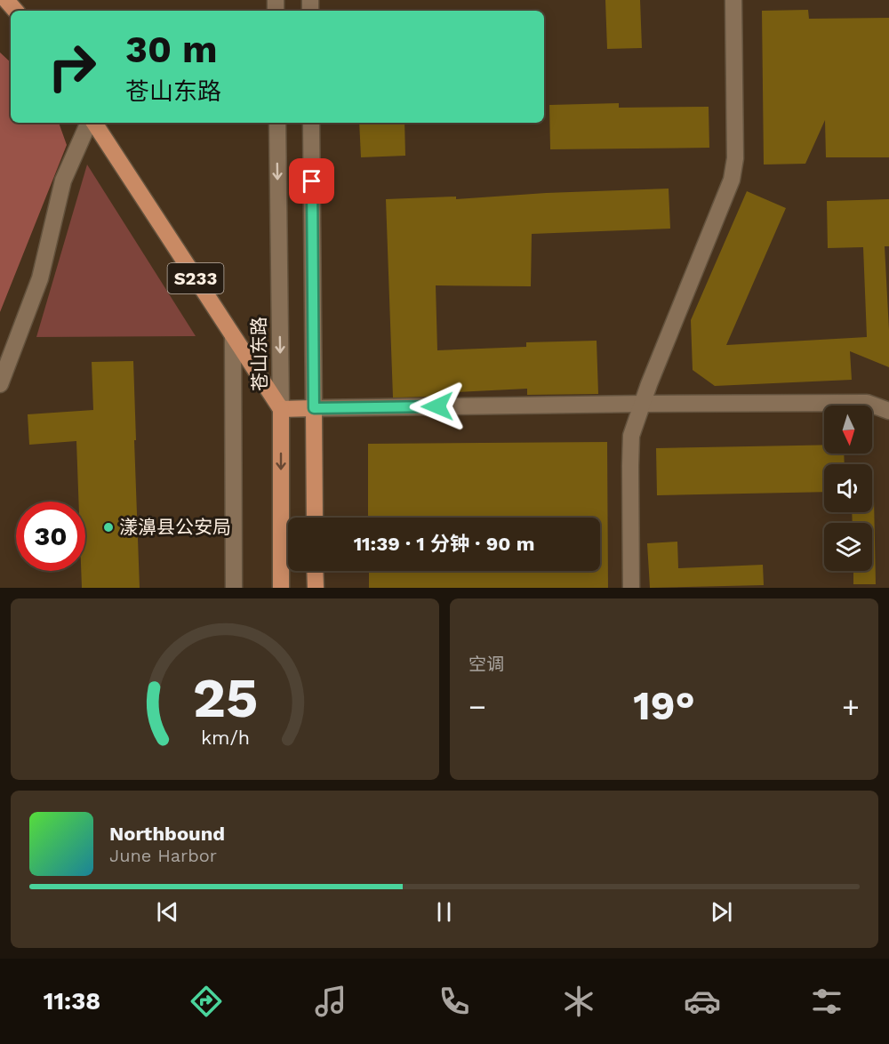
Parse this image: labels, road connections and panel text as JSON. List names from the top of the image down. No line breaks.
{"streets":{"main road":["S233","苍山东路"]},"crossings":[["S233","苍山东路"]],"places":["漾濞县公安局"],"north":"bottom","page":{"turn":["30 m","苍山东路"],"limit":"30","trip":"11:39 · 1 分钟 · 90 m","tile":"空调","heat":["−","19°","+"],"song":["Northbound","June Harbor"],"tabs":"11:38","gauge":["25","km/h"]}}
